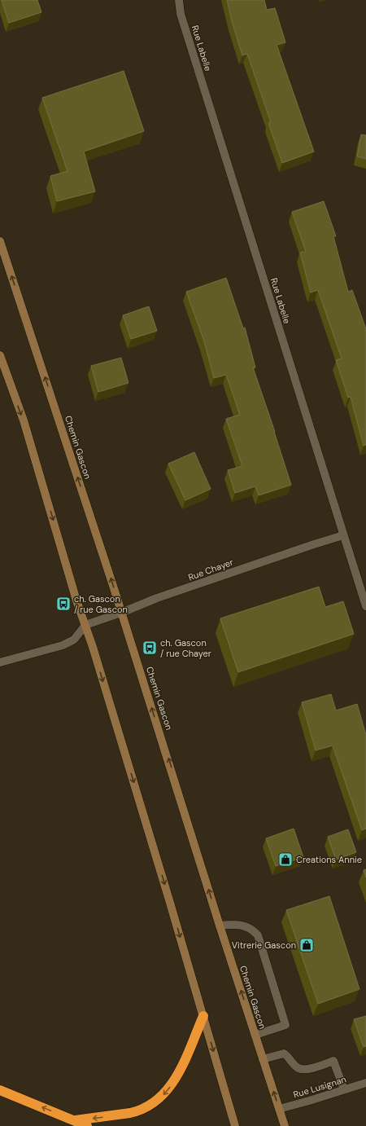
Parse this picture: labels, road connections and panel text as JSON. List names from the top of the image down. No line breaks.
{"streets":{"main road":["Chemin Gascon"],"street":["Rue Labelle","Rue Chayer","Rue Lusignan"]},"crossings":[["Rue Labelle","Rue Chayer"],["Chemin Gascon","Rue Chayer"],["Chemin Gascon","Rue Lusignan"]],"places":{"bus stop":["ch. Gascon / rue Gascon","ch. Gascon / rue Chayer"],"shop":["Creations Annie","Vitrerie Gascon"]}}
